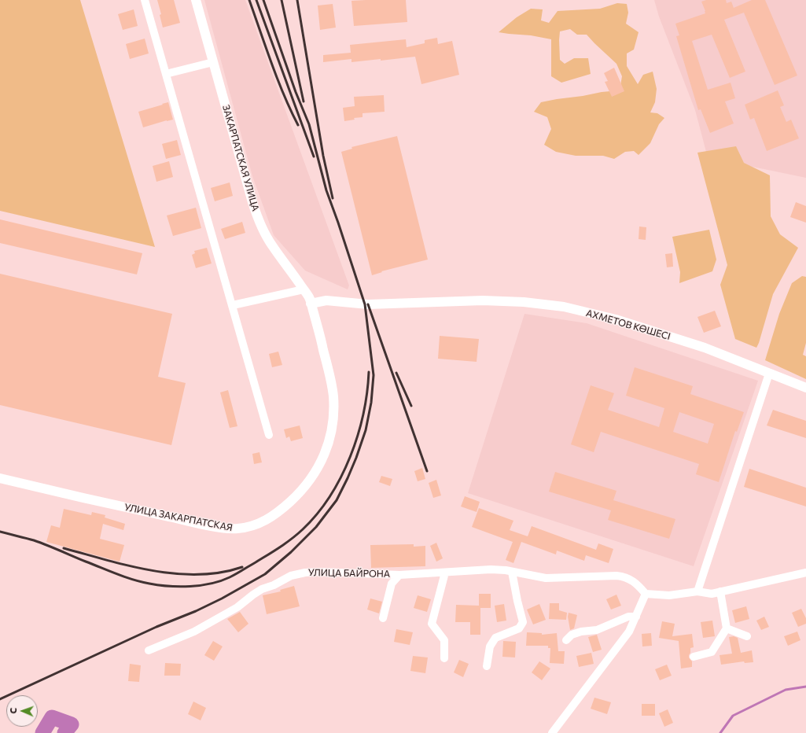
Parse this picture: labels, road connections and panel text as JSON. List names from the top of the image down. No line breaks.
{"streets":{"street":["ЗАКАРПАТСКАЯ УЛИЦА","АХМЕТОВ КӨШЕСІ","УЛИЦА ЗАКАРПАТСКАЯ","УЛИЦА БАЙРОНА"]},"crossings":[["ЗАКАРПАТСКАЯ УЛИЦА","АХМЕТОВ КӨШЕСІ"],["ЗАКАРПАТСКАЯ УЛИЦА","УЛИЦА ЗАКАРПАТСКАЯ"],["АХМЕТОВ КӨШЕСІ","УЛИЦА ЗАКАРПАТСКАЯ"]],"north":"left"}
